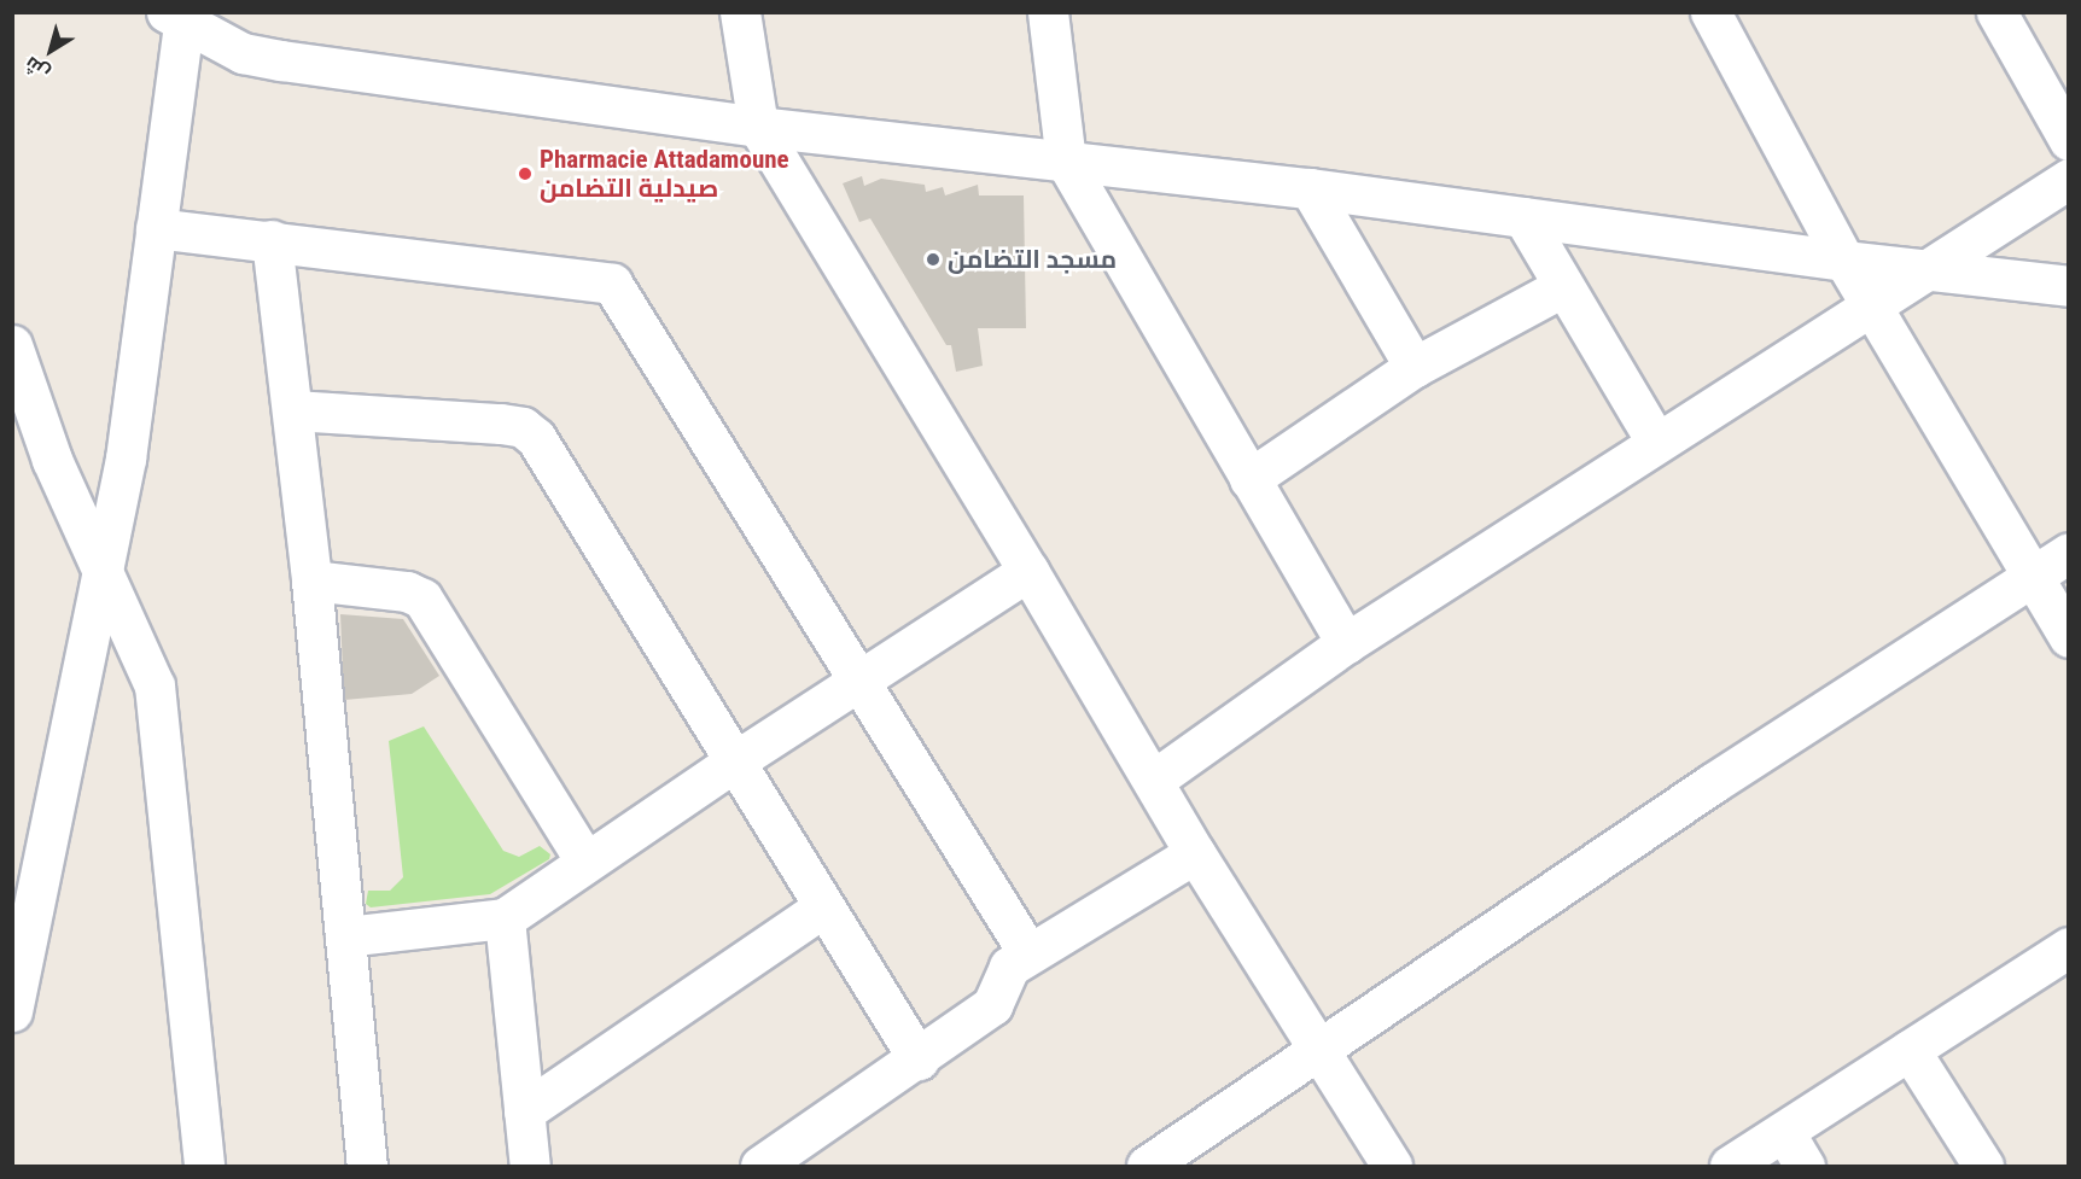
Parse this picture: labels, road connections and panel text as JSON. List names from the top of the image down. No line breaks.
{"places":["Pharmacie Attadamoune صيدلية التضامن","مسجد التضامن"],"north":"bottom left"}
